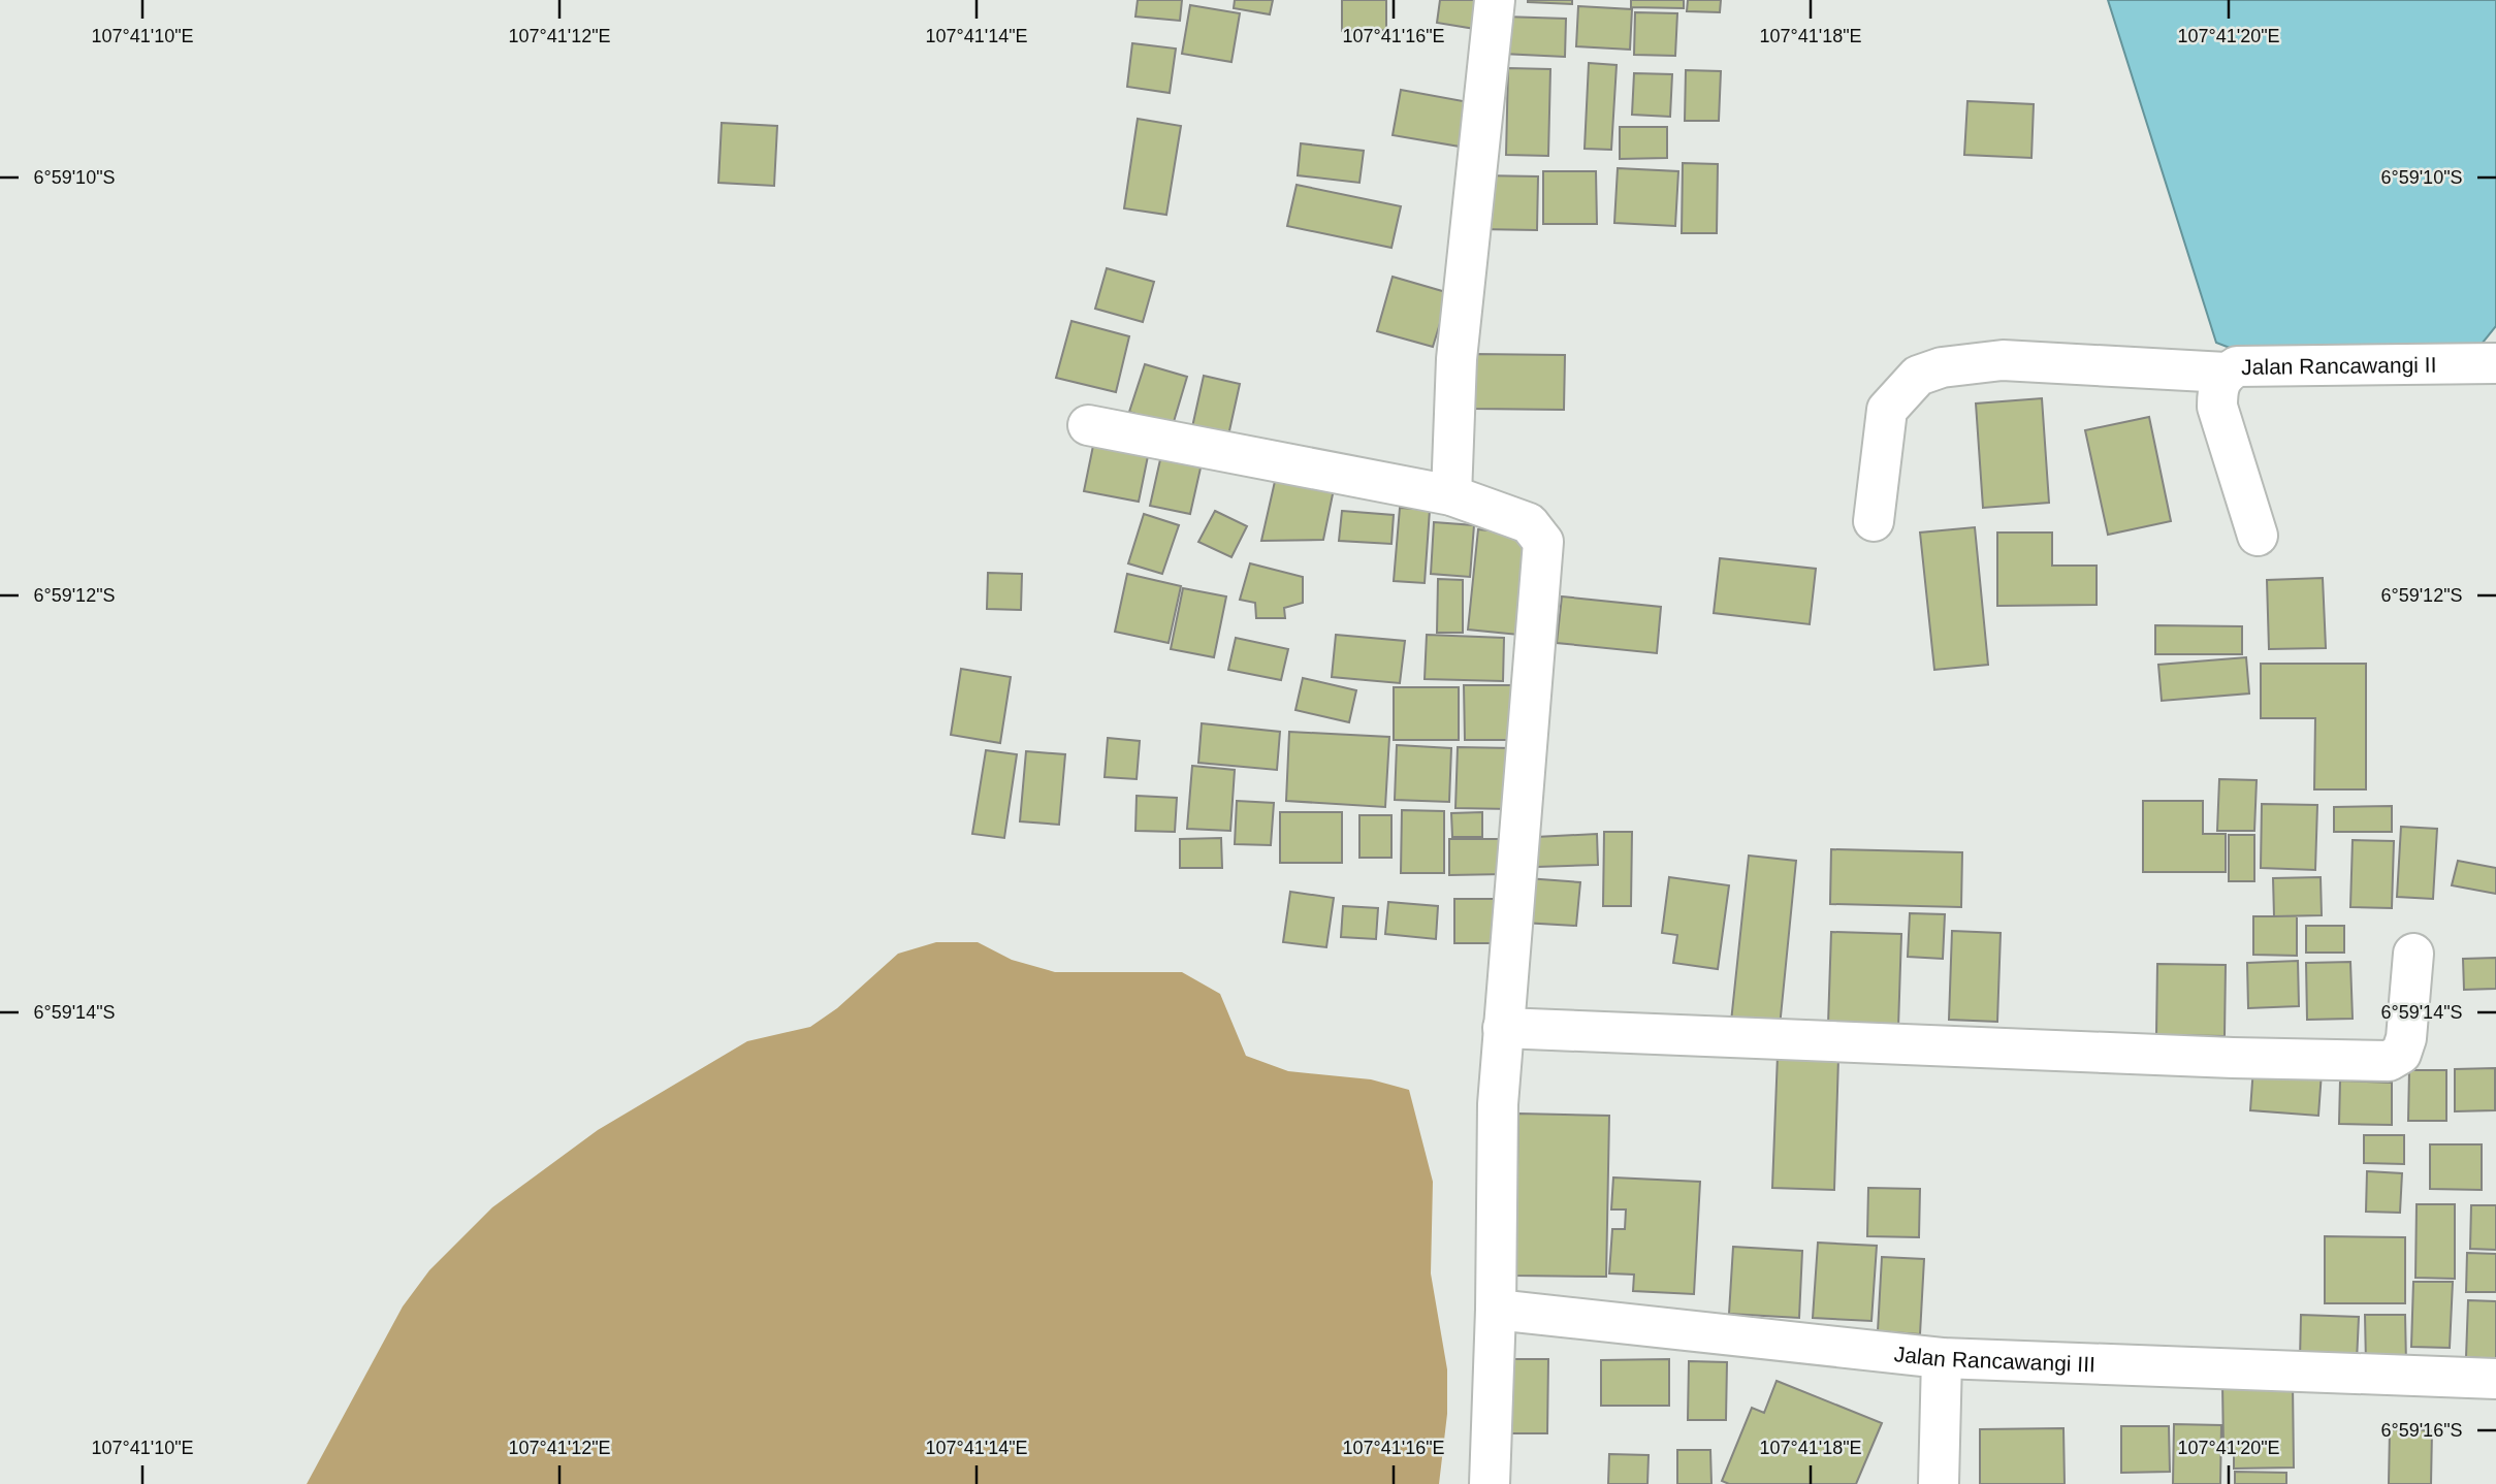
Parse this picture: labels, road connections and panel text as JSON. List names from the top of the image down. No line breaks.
{"streets":{"street":["Jalan Rancawangi II","Jalan Rancawangi III"]},"coordinates":["107°41'10\"E","107°41'12\"E","107°41'14\"E","107°41'16\"E","107°41'18\"E","107°41'20\"E","6°59'10\"S","6°59'12\"S","6°59'14\"S","6°59'16\"S"]}
